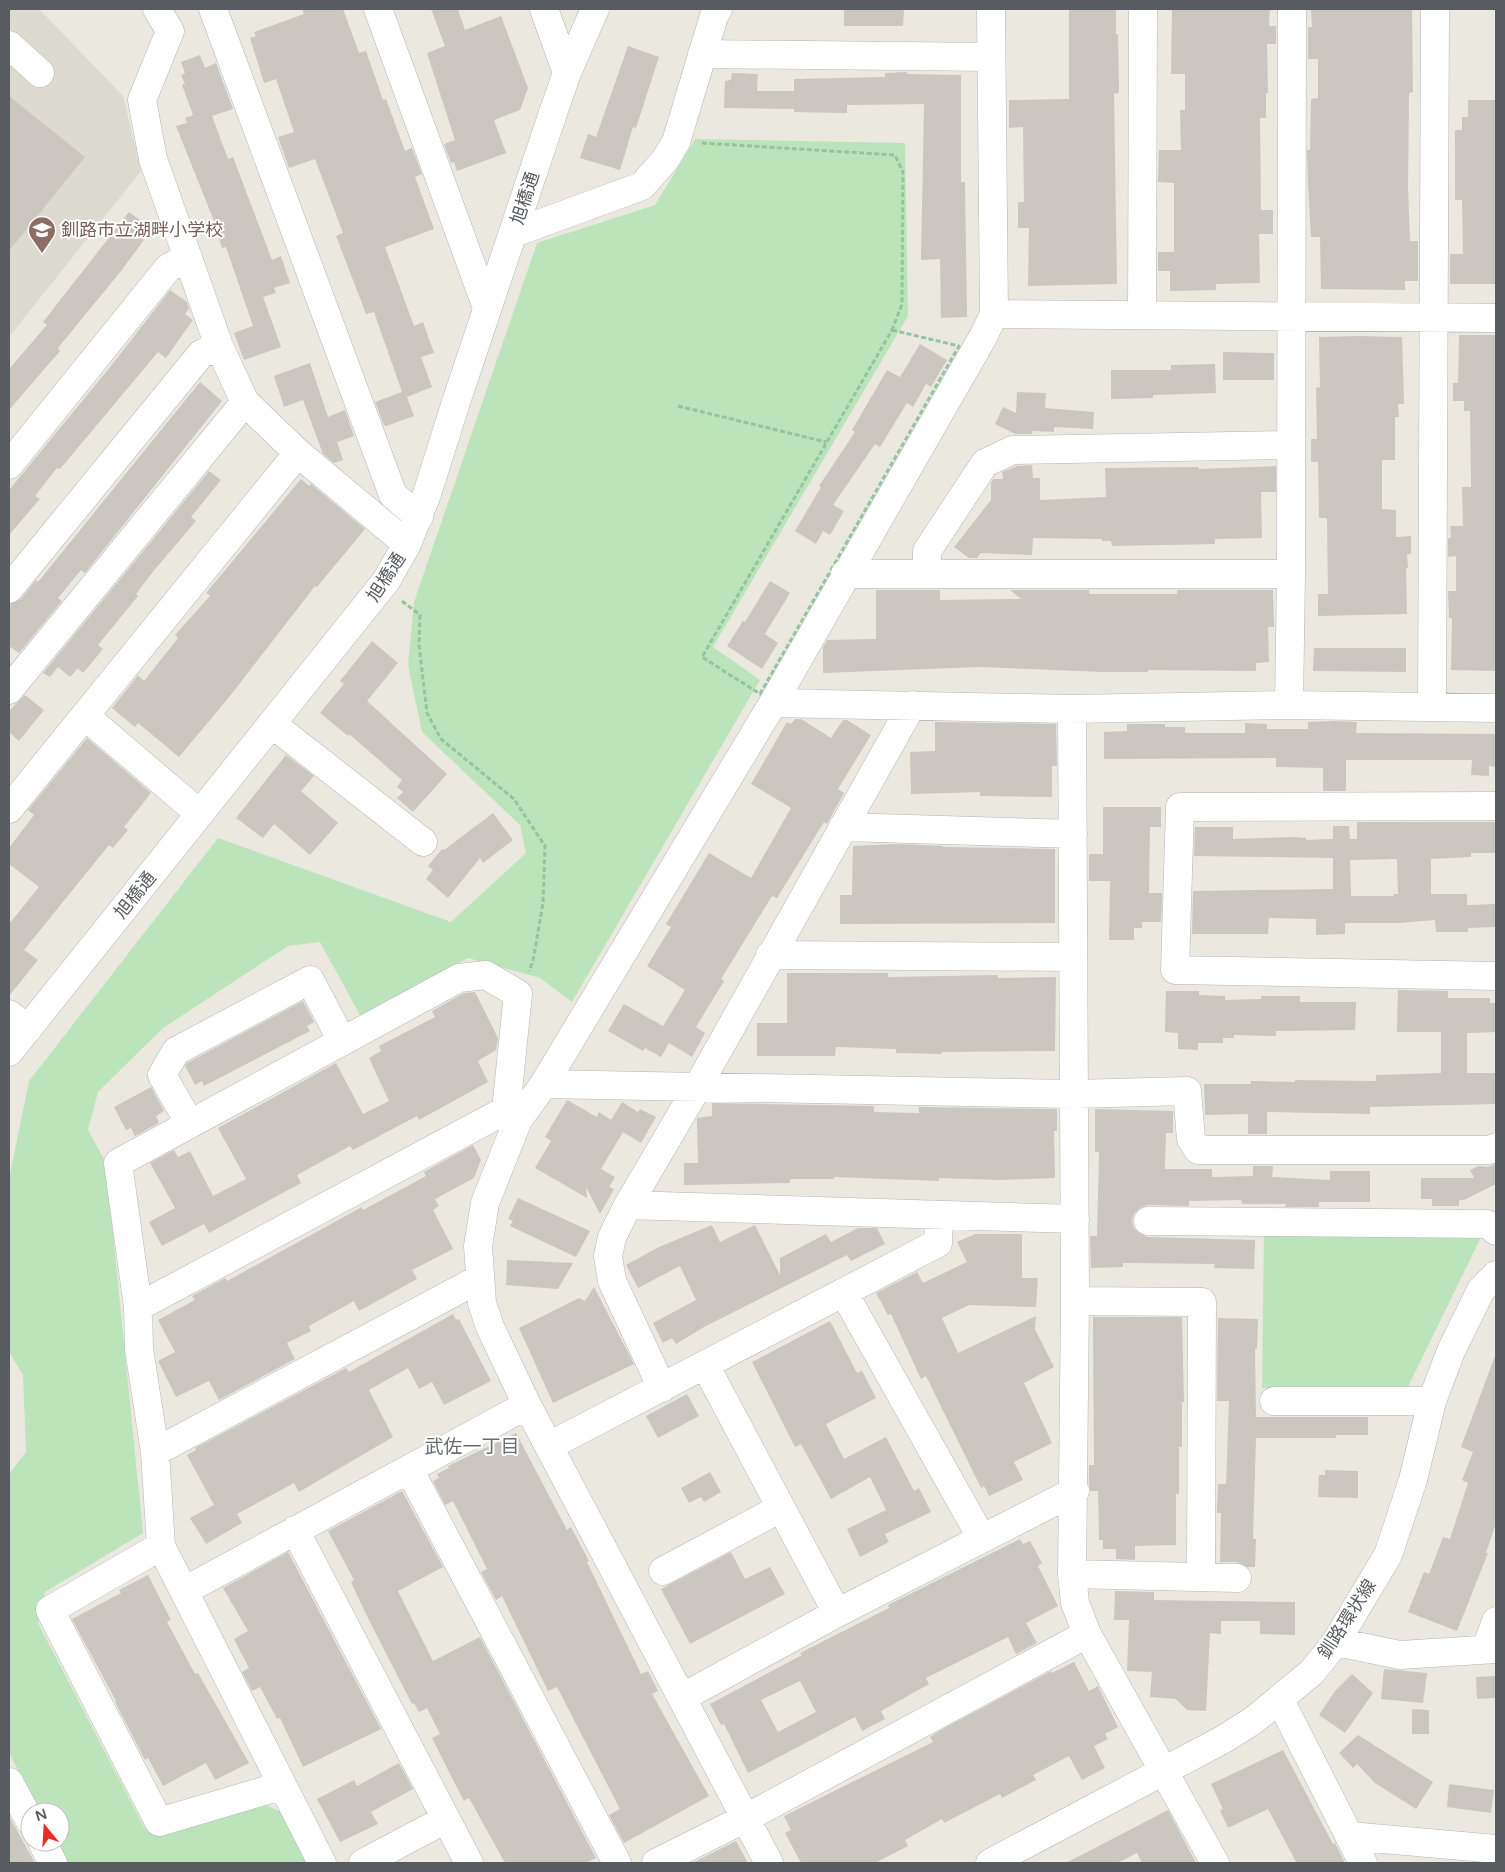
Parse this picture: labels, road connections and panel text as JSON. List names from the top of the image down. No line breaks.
{"streets":{"street":["旭橋通","釧路環状線"]},"districts":["武佐一丁目"],"places":{"school or university":["釧路市立湖畔小学校"]},"north":"top"}
